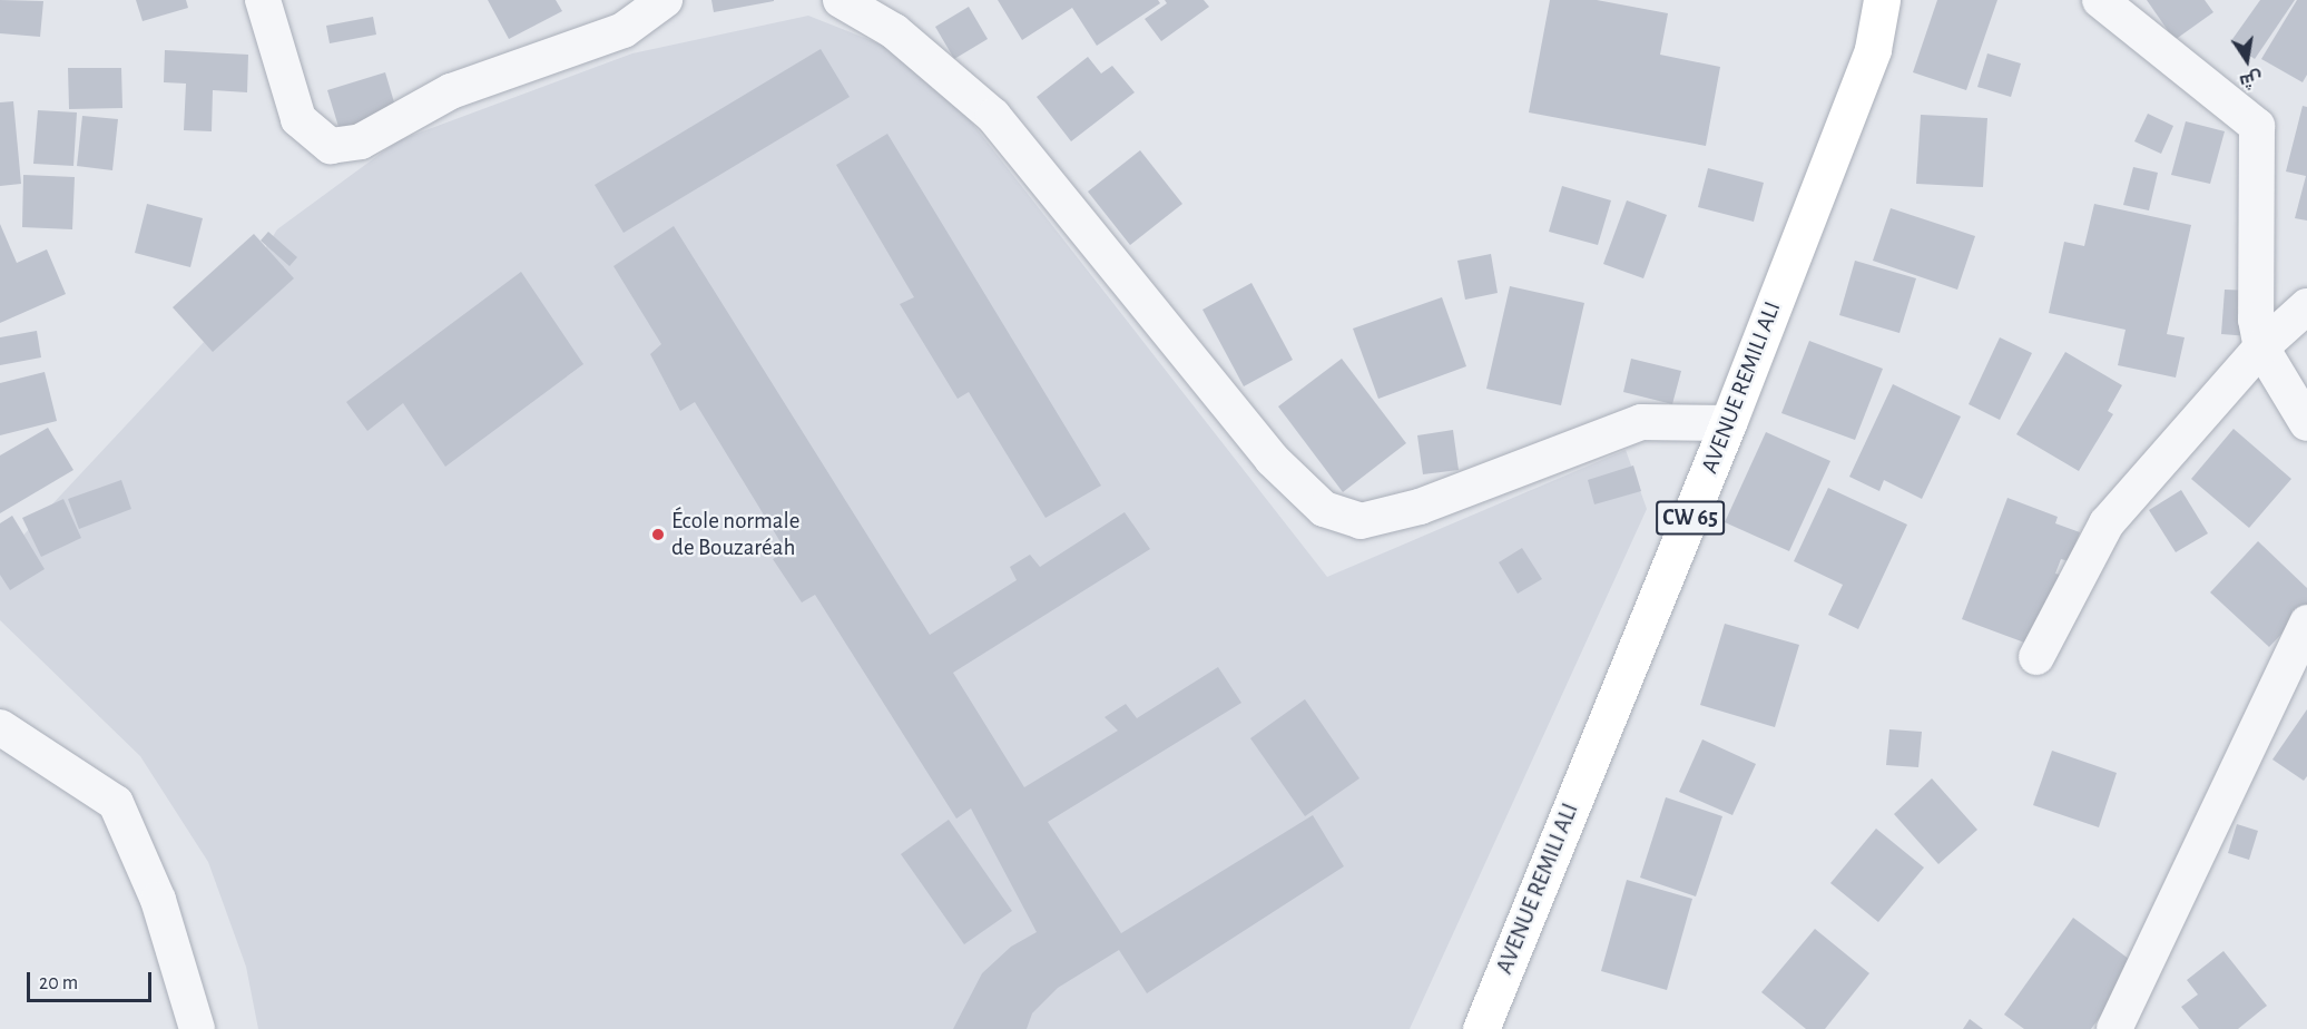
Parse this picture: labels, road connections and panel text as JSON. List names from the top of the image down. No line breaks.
{"streets":{"main road":["AVENUE REMILI ALI","CW 65"]},"places":["École normale de Bouzaréah"],"scale_bar":"20 m","north":"bottom"}
